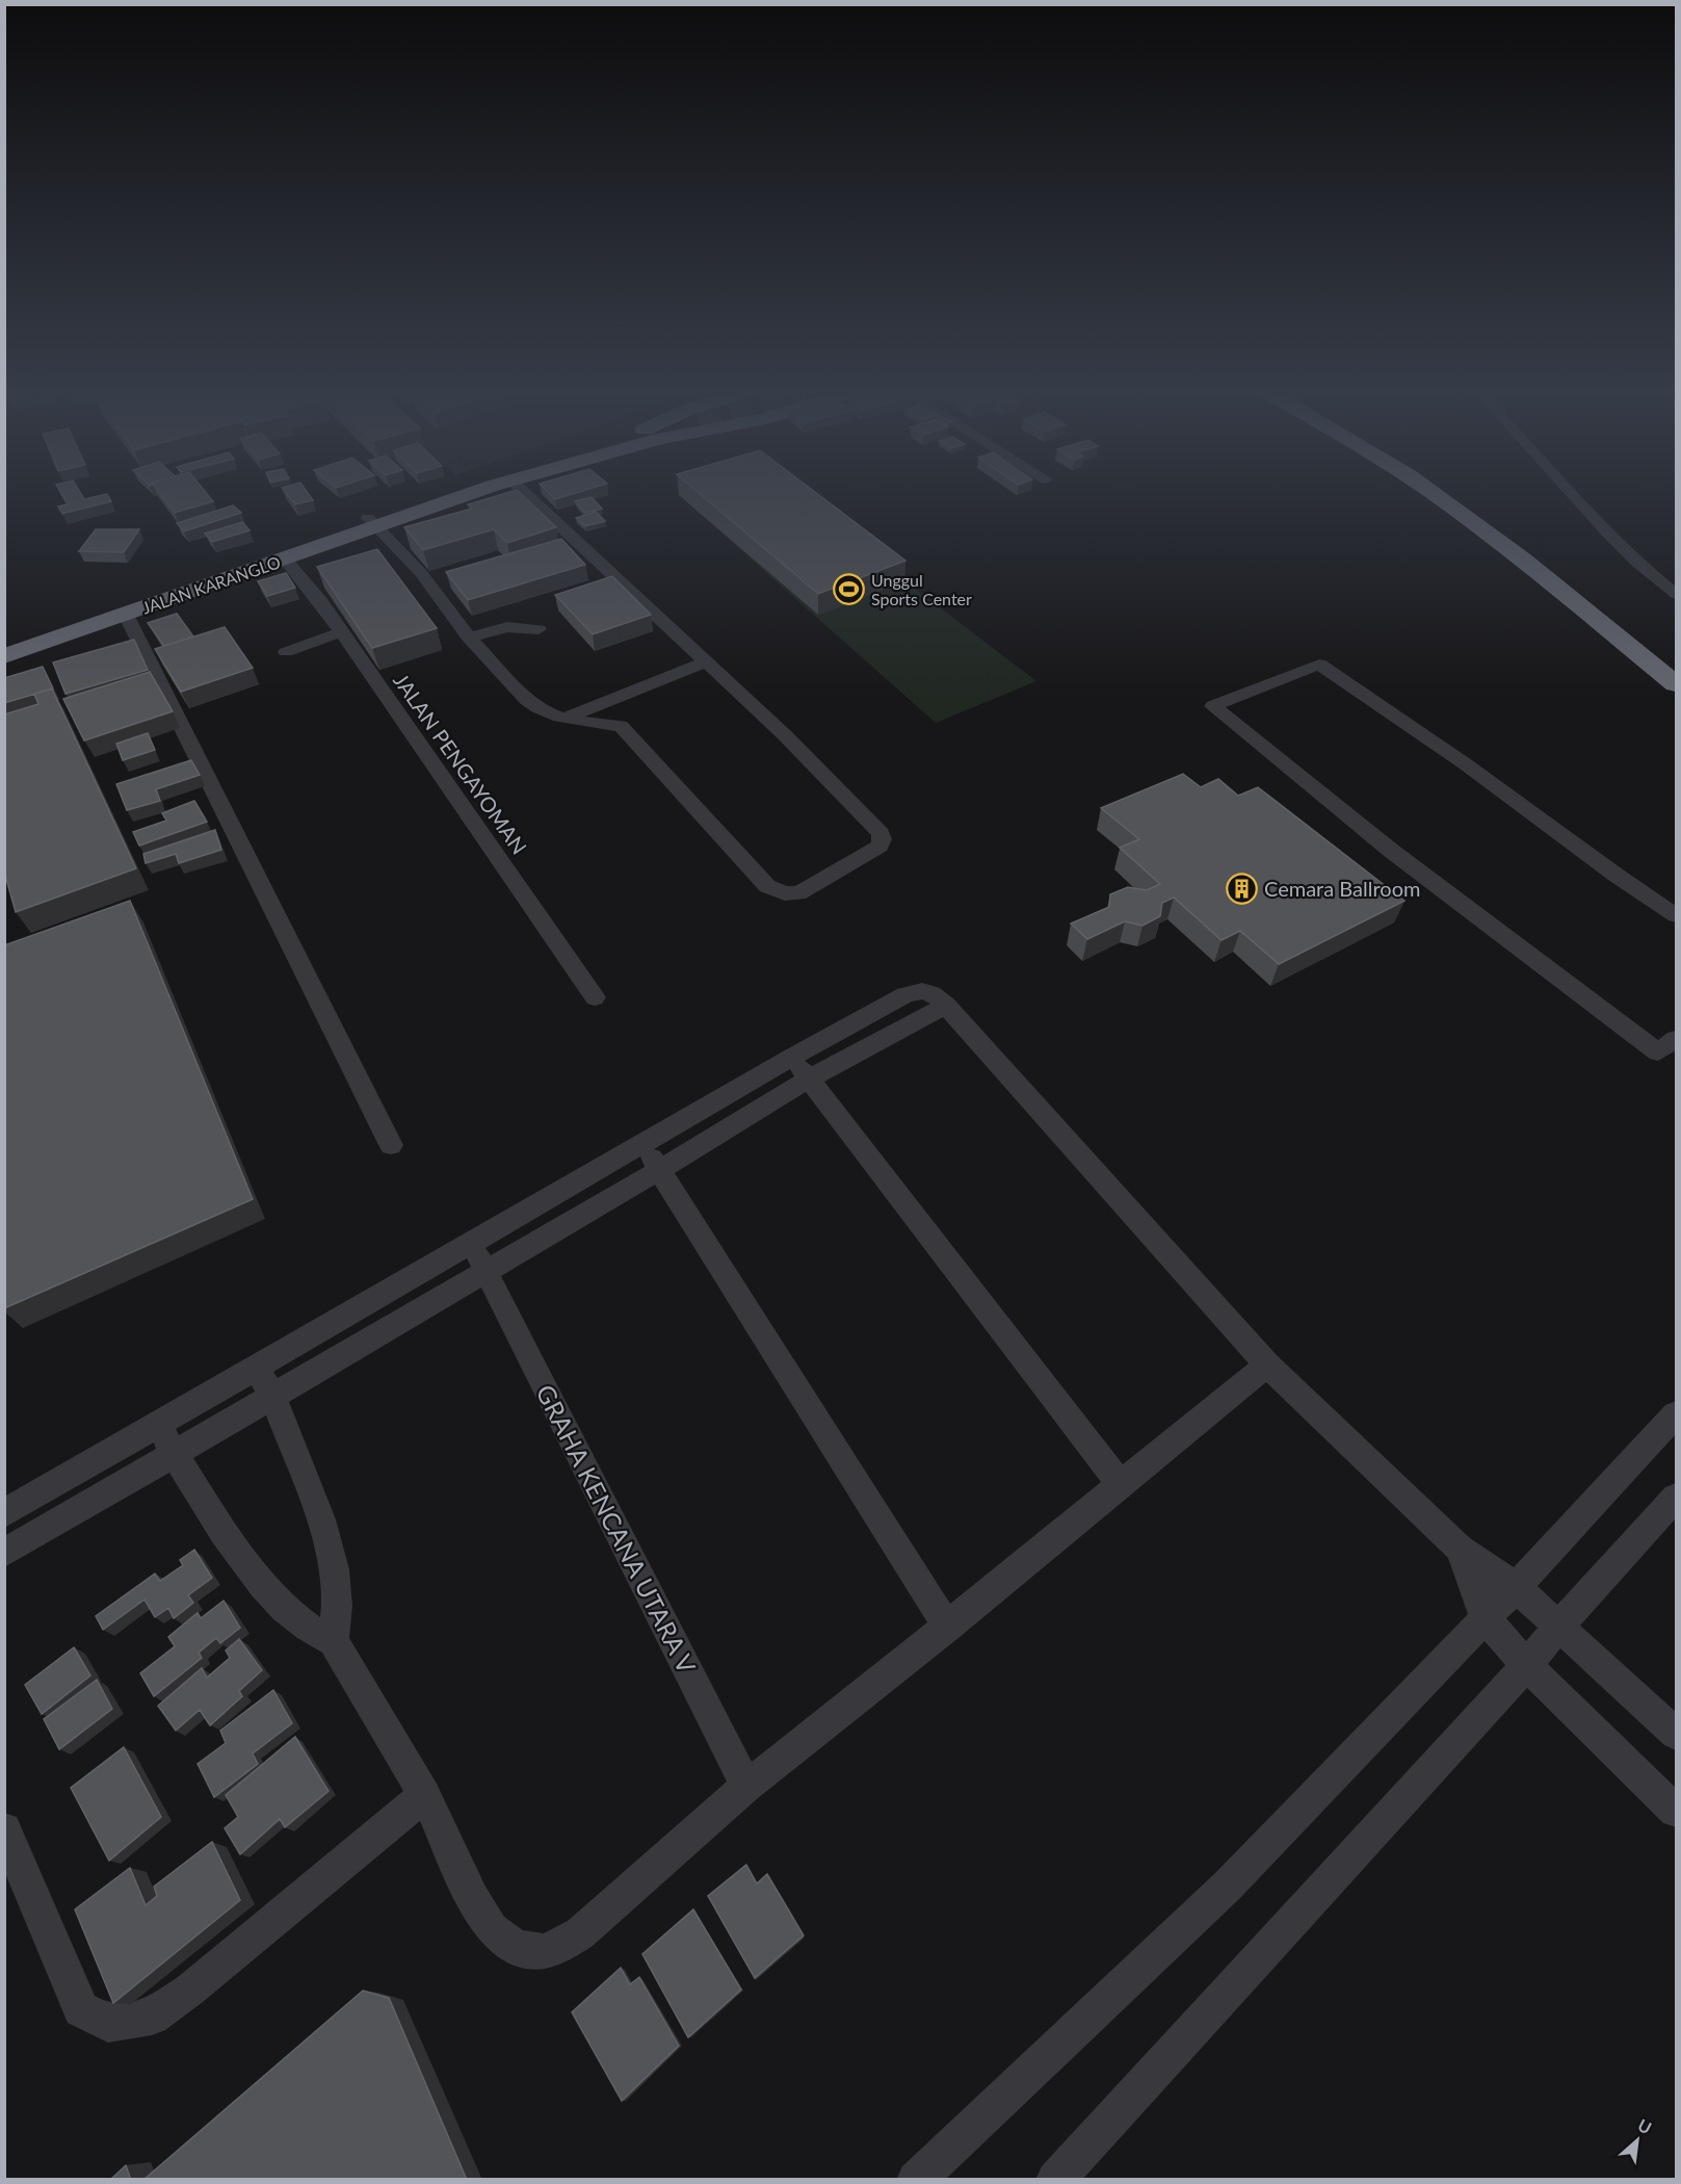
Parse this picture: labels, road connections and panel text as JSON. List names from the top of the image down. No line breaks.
{"streets":{"highway":["JALAN KARANGLO"],"street":["JALAN PENGAYOMAN","GRAHA KENCANA UTARA V"]},"crossings":[["JALAN KARANGLO","JALAN PENGAYOMAN"]],"places":{"sports":["Unggul Sports Center"],"building":["Cemara Ballroom"]},"north":"top right"}
